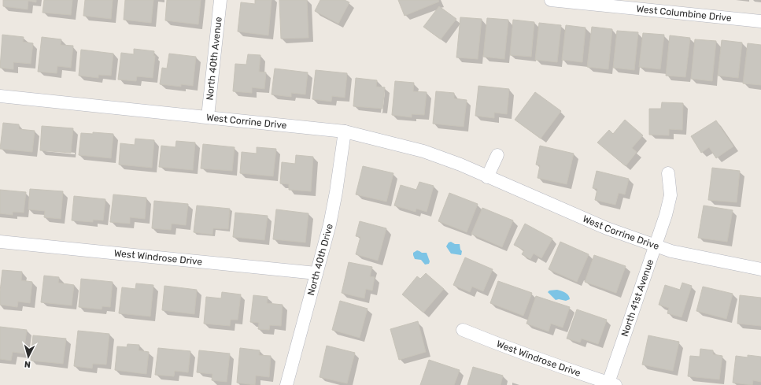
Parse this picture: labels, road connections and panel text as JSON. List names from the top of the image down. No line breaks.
{"streets":{"street":["West Columbine Drive","North 40th Avenue","West Corrine Drive","West Windrose Drive","North 40th Drive","North 41st Avenue"]},"crossings":[["North 40th Avenue","West Corrine Drive"],["West Corrine Drive","North 40th Drive"],["West Corrine Drive","North 41st Avenue"],["West Windrose Drive","North 40th Drive"],["West Windrose Drive","North 41st Avenue"]],"north":"bottom"}
